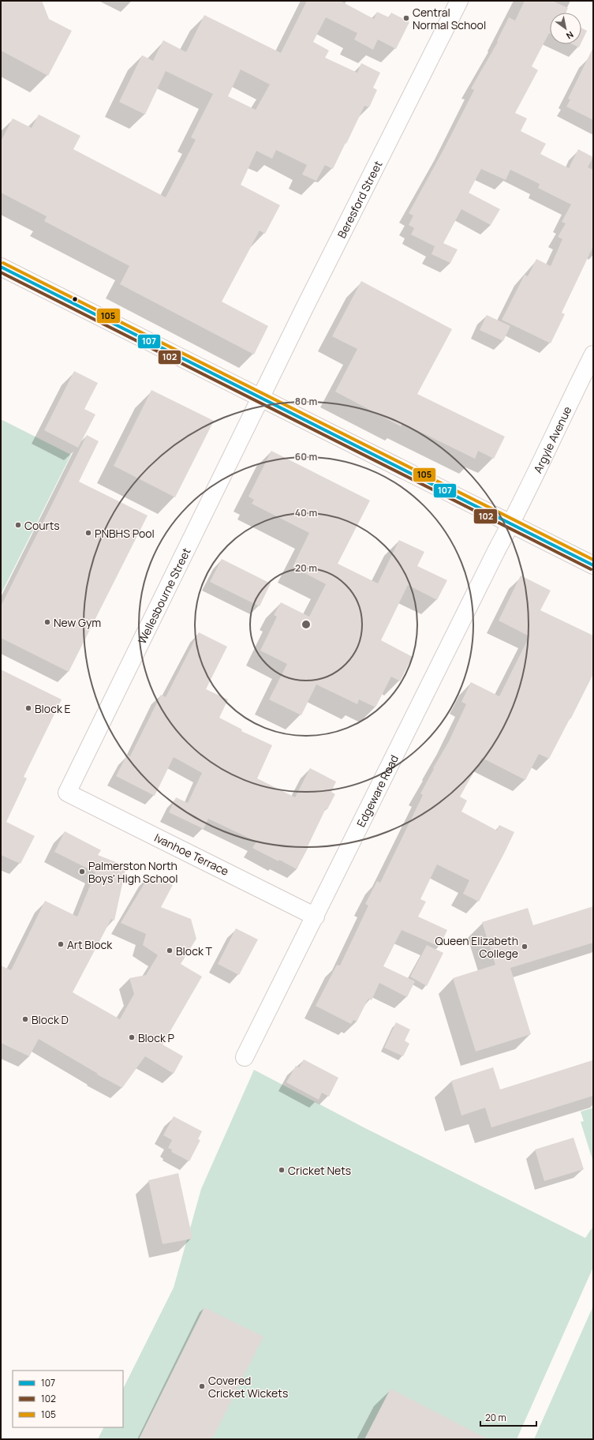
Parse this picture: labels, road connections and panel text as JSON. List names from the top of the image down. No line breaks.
{"streets":{"main road":["Beresford Street","Argyle Avenue","Wellesbourne Street","Edgeware Road","Ivanhoe Terrace"]},"crossings":[["Beresford Street","Wellesbourne Street"],["Argyle Avenue","Edgeware Road"],["Wellesbourne Street","Ivanhoe Terrace"],["Edgeware Road","Ivanhoe Terrace"]],"places":["Central Normal School","Courts","PNBHS Pool","New Gym","Block E","Palmerston North Boys' High School","Art Block","Queen Elizabeth College","Block T","Block D","Block P","Cricket Nets","Covered Cricket Wickets"],"lines":["transit line 105","transit line 107","transit line 102"],"legend":["107","102","105"],"scale_bar":"20 m","north":"bottom right","rings":["80 m","60 m","40 m","20 m"]}
